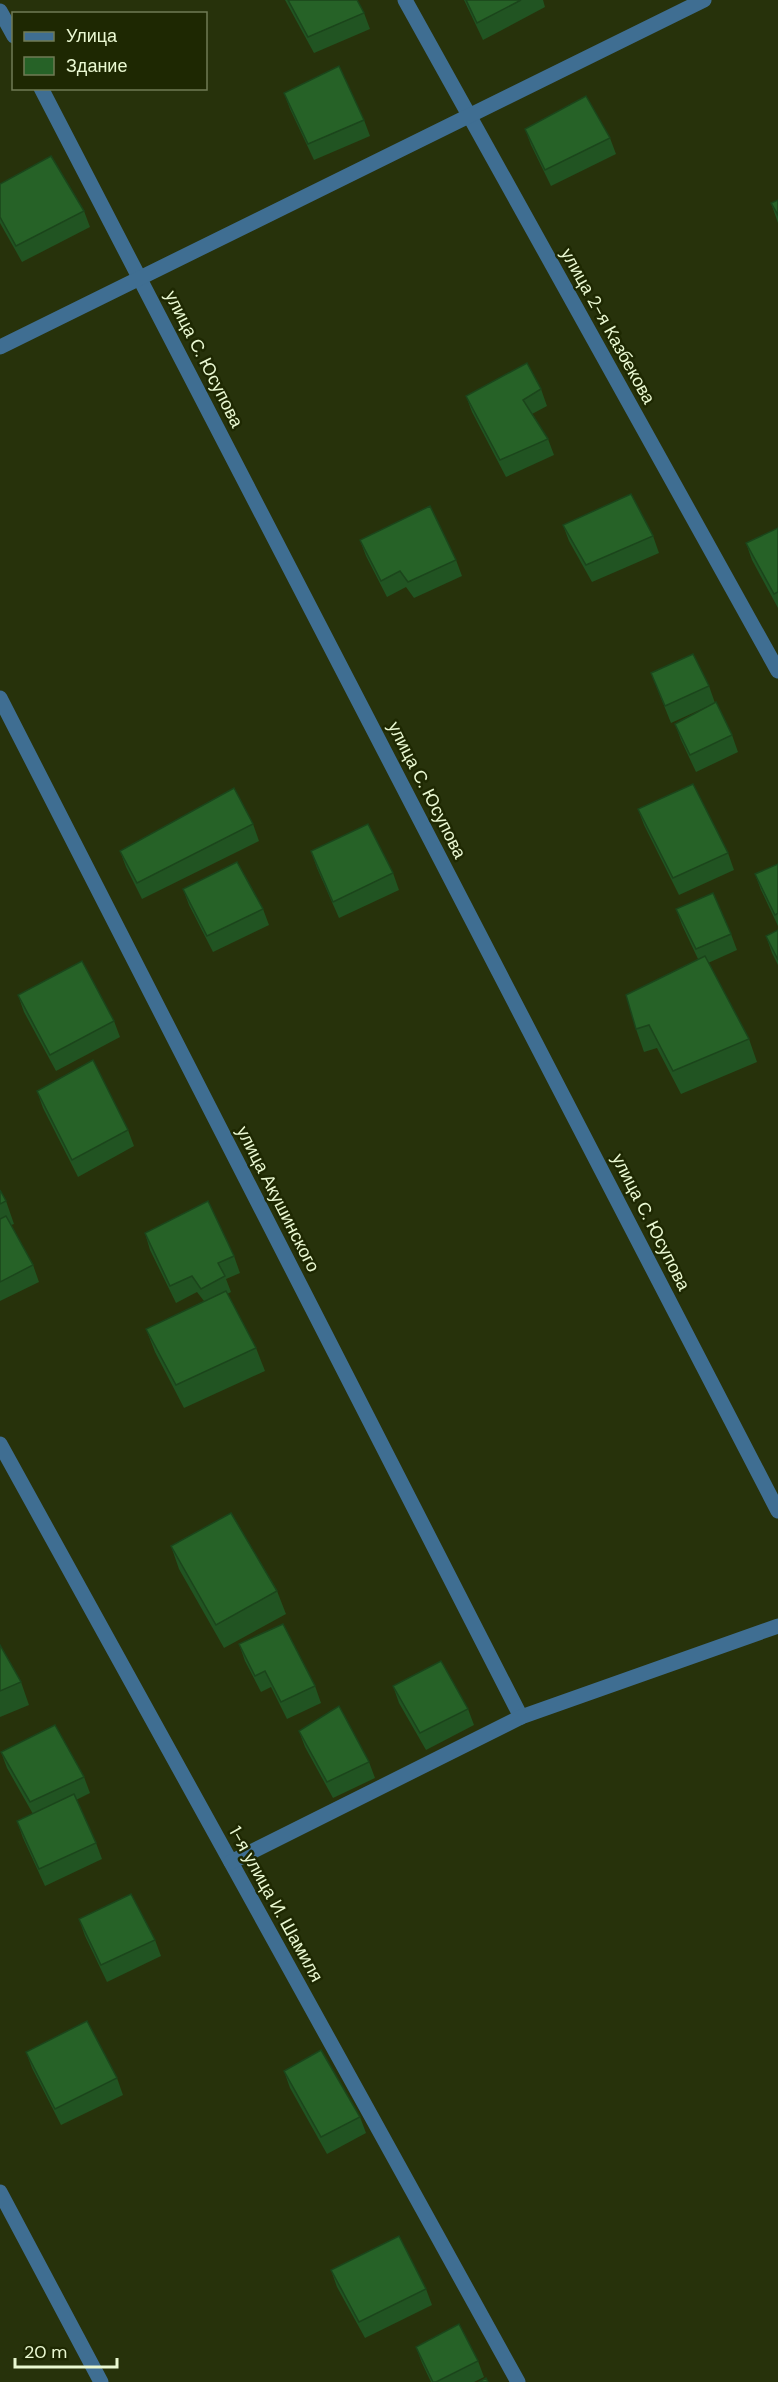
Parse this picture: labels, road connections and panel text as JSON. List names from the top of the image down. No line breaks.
{"streets":{"street":["улица 2-я Казбекова","улица С. Юсупова","улица Акушинского","1-я улица И. Шамиля"]},"legend":["Улица","Здание"],"scale_bar":"20 m"}
